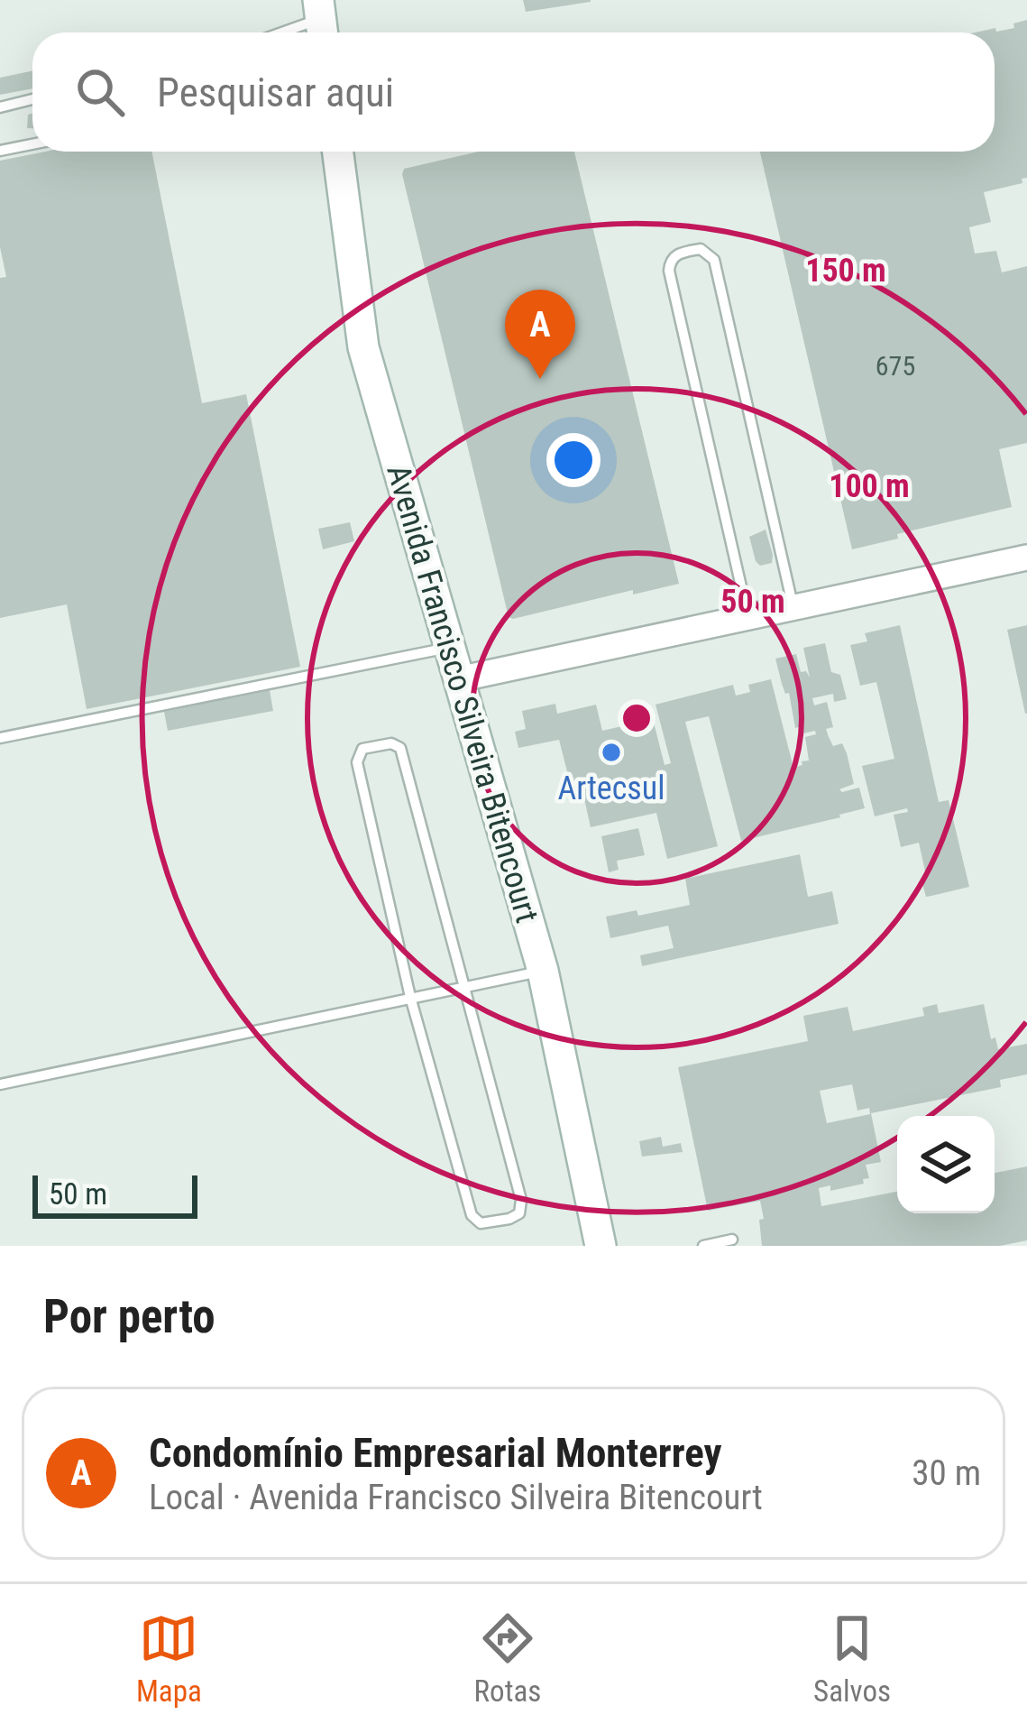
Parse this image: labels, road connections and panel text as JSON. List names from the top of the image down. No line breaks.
{"streets":{"main road":["Avenida Francisco Silveira Bitencourt"]},"places":["Artecsul"],"house_numbers":["675"],"scale_bar":"50 m","page":{"search":"Pesquisar aqui","pins":"A","scale":"50 m","heading":"Por perto","list":[{"mark":"A","name":"Condomínio Empresarial Monterrey","note":"Local · Avenida Francisco Silveira Bitencourt","value":"30 m"}],"nav":["Mapa","Rotas","Salvos"]},"rings":["150 m","100 m","50 m"]}
